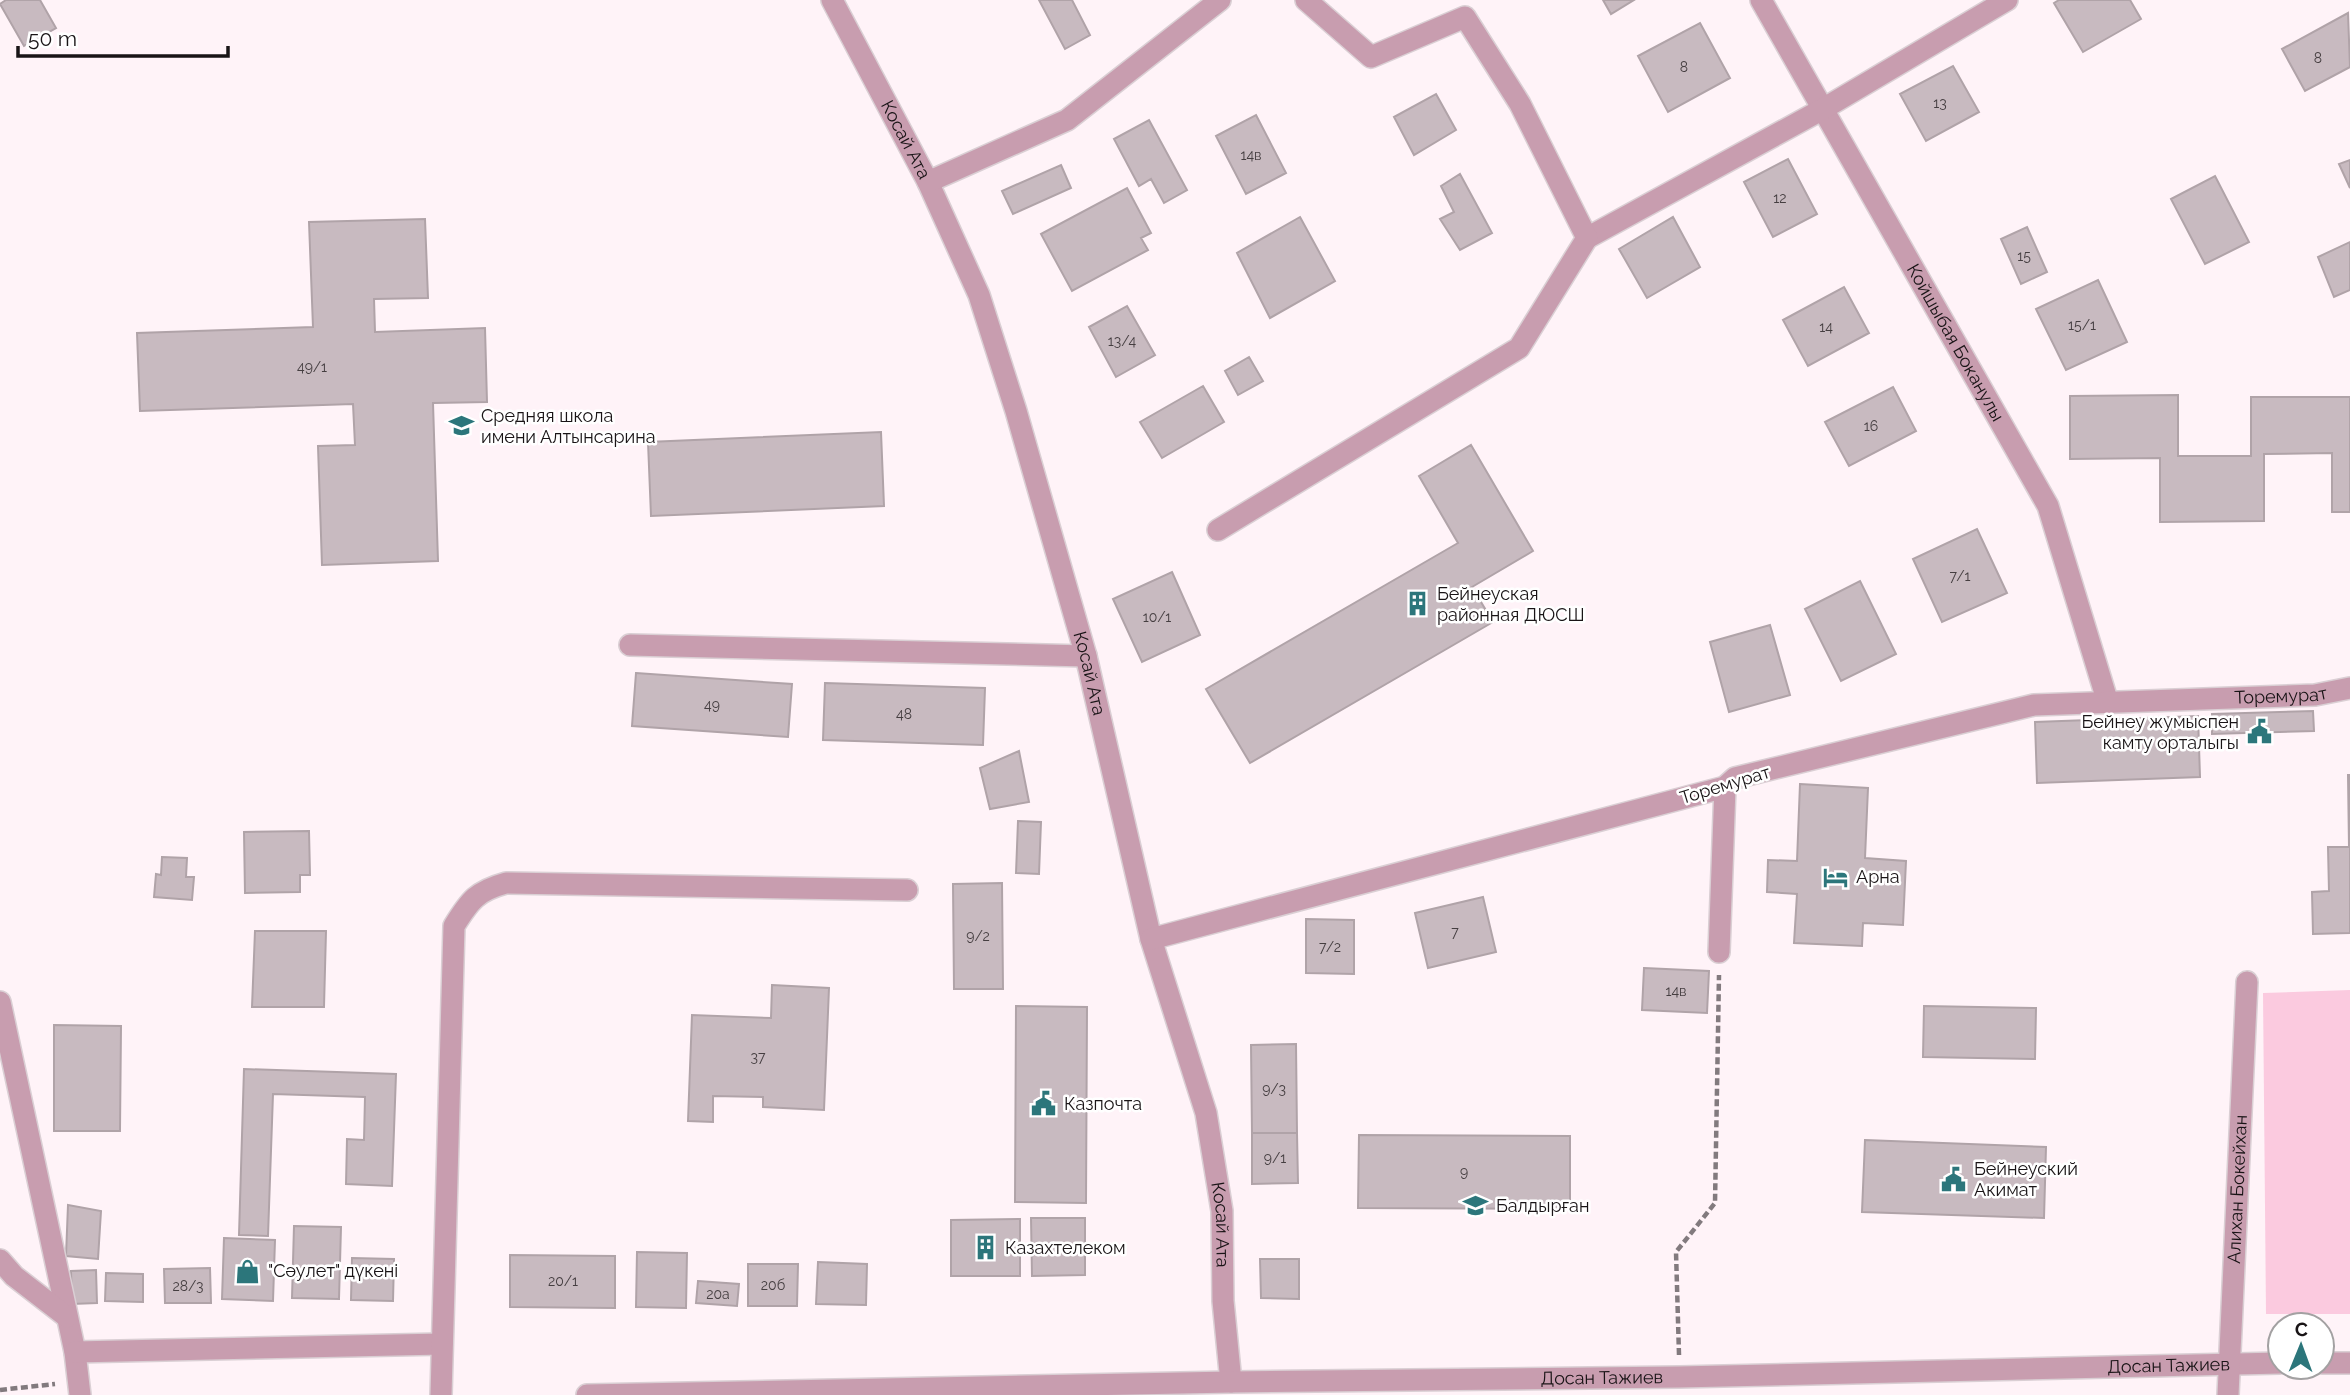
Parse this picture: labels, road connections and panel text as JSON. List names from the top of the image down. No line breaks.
{"streets":{"street":["Косай Ата","Койшыбая Боканулы","Торемурат","Алихан Бокейхан","Досан Тажиев"]},"crossings":[["Косай Ата","Торемурат"],["Косай Ата","Досан Тажиев"],["Койшыбая Боканулы","Торемурат"],["Алихан Бокейхан","Досан Тажиев"]],"places":{"school or university":["Средняя школа имени Алтынсарина","Балдырған"],"building":["Бейнеуская районная ДЮСШ","Казахтелеком"],"public building":["Бейнеу жумыспен камту орталыгы","Казпочта","Бейнеуский Акимат"],"hotel":["Арна"],"shop":["\"Сәулет\" дүкені"]},"house_numbers":["8","8","13","14в","12","15","15/1","14","13/4","49/1","16","7/1","10/1","49","48","7","9/2","7/2","14в","37","9/3","9/1","9","20/1","20б","28/3","20а"],"scale_bar":"50 m","north":"top"}
